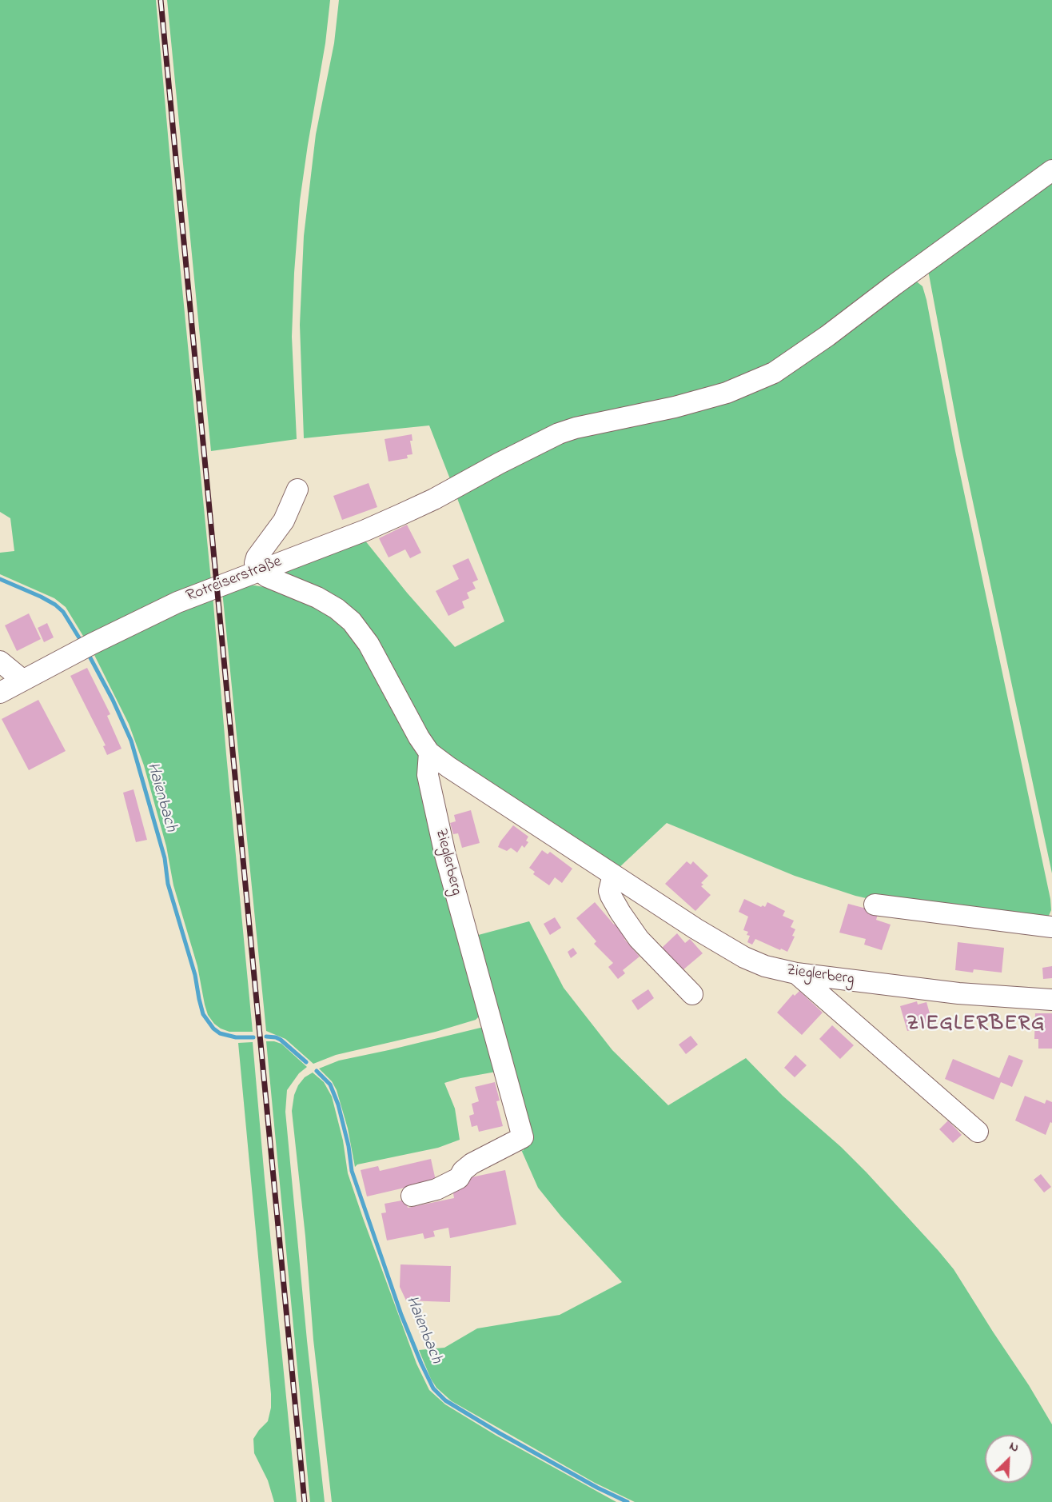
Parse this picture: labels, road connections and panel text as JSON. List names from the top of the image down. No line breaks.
{"streets":{"street":["Rotreiserstraße","Zieglerberg"]},"crossings":[["Rotreiserstraße","Zieglerberg"]],"districts":["ZIEGLERBERG"],"water":["Haienbach"],"north":"top right"}
